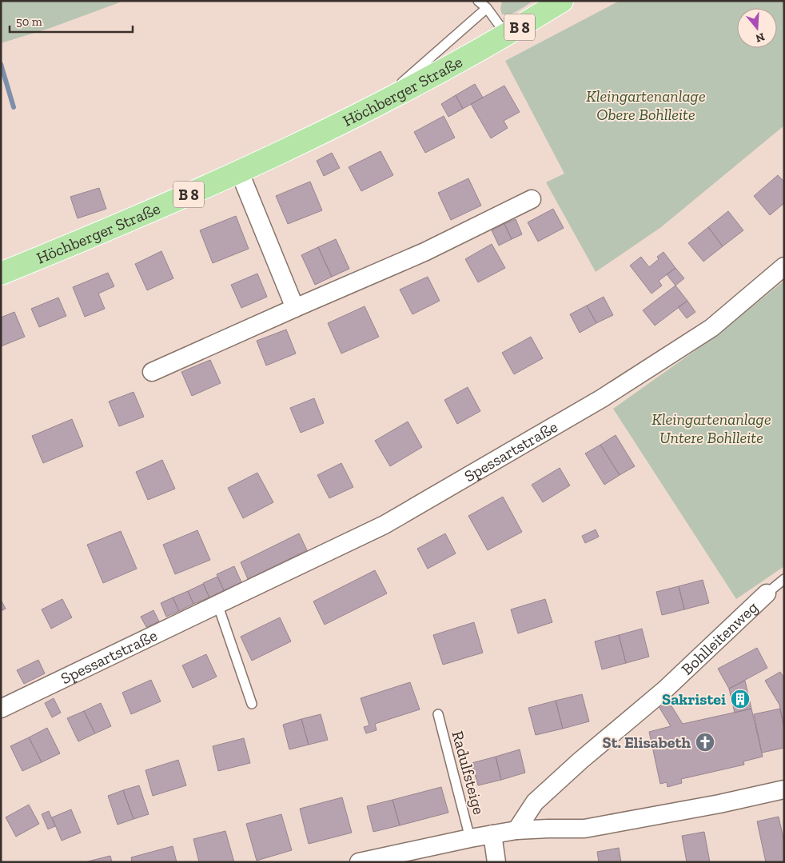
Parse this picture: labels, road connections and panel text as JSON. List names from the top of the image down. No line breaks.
{"streets":{"main road":["B 8","Höchberger Straße"],"street":["Spessartstraße","Bohlleitenweg"],"lane":["Radulfsteige"]},"parks":["Kleingartenanlage Obere Bohlleite","Kleingartenanlage Untere Bohlleite"],"places":{"building":["Sakristei"],"church":["St. Elisabeth"]},"scale_bar":"50 m","north":"bottom"}
